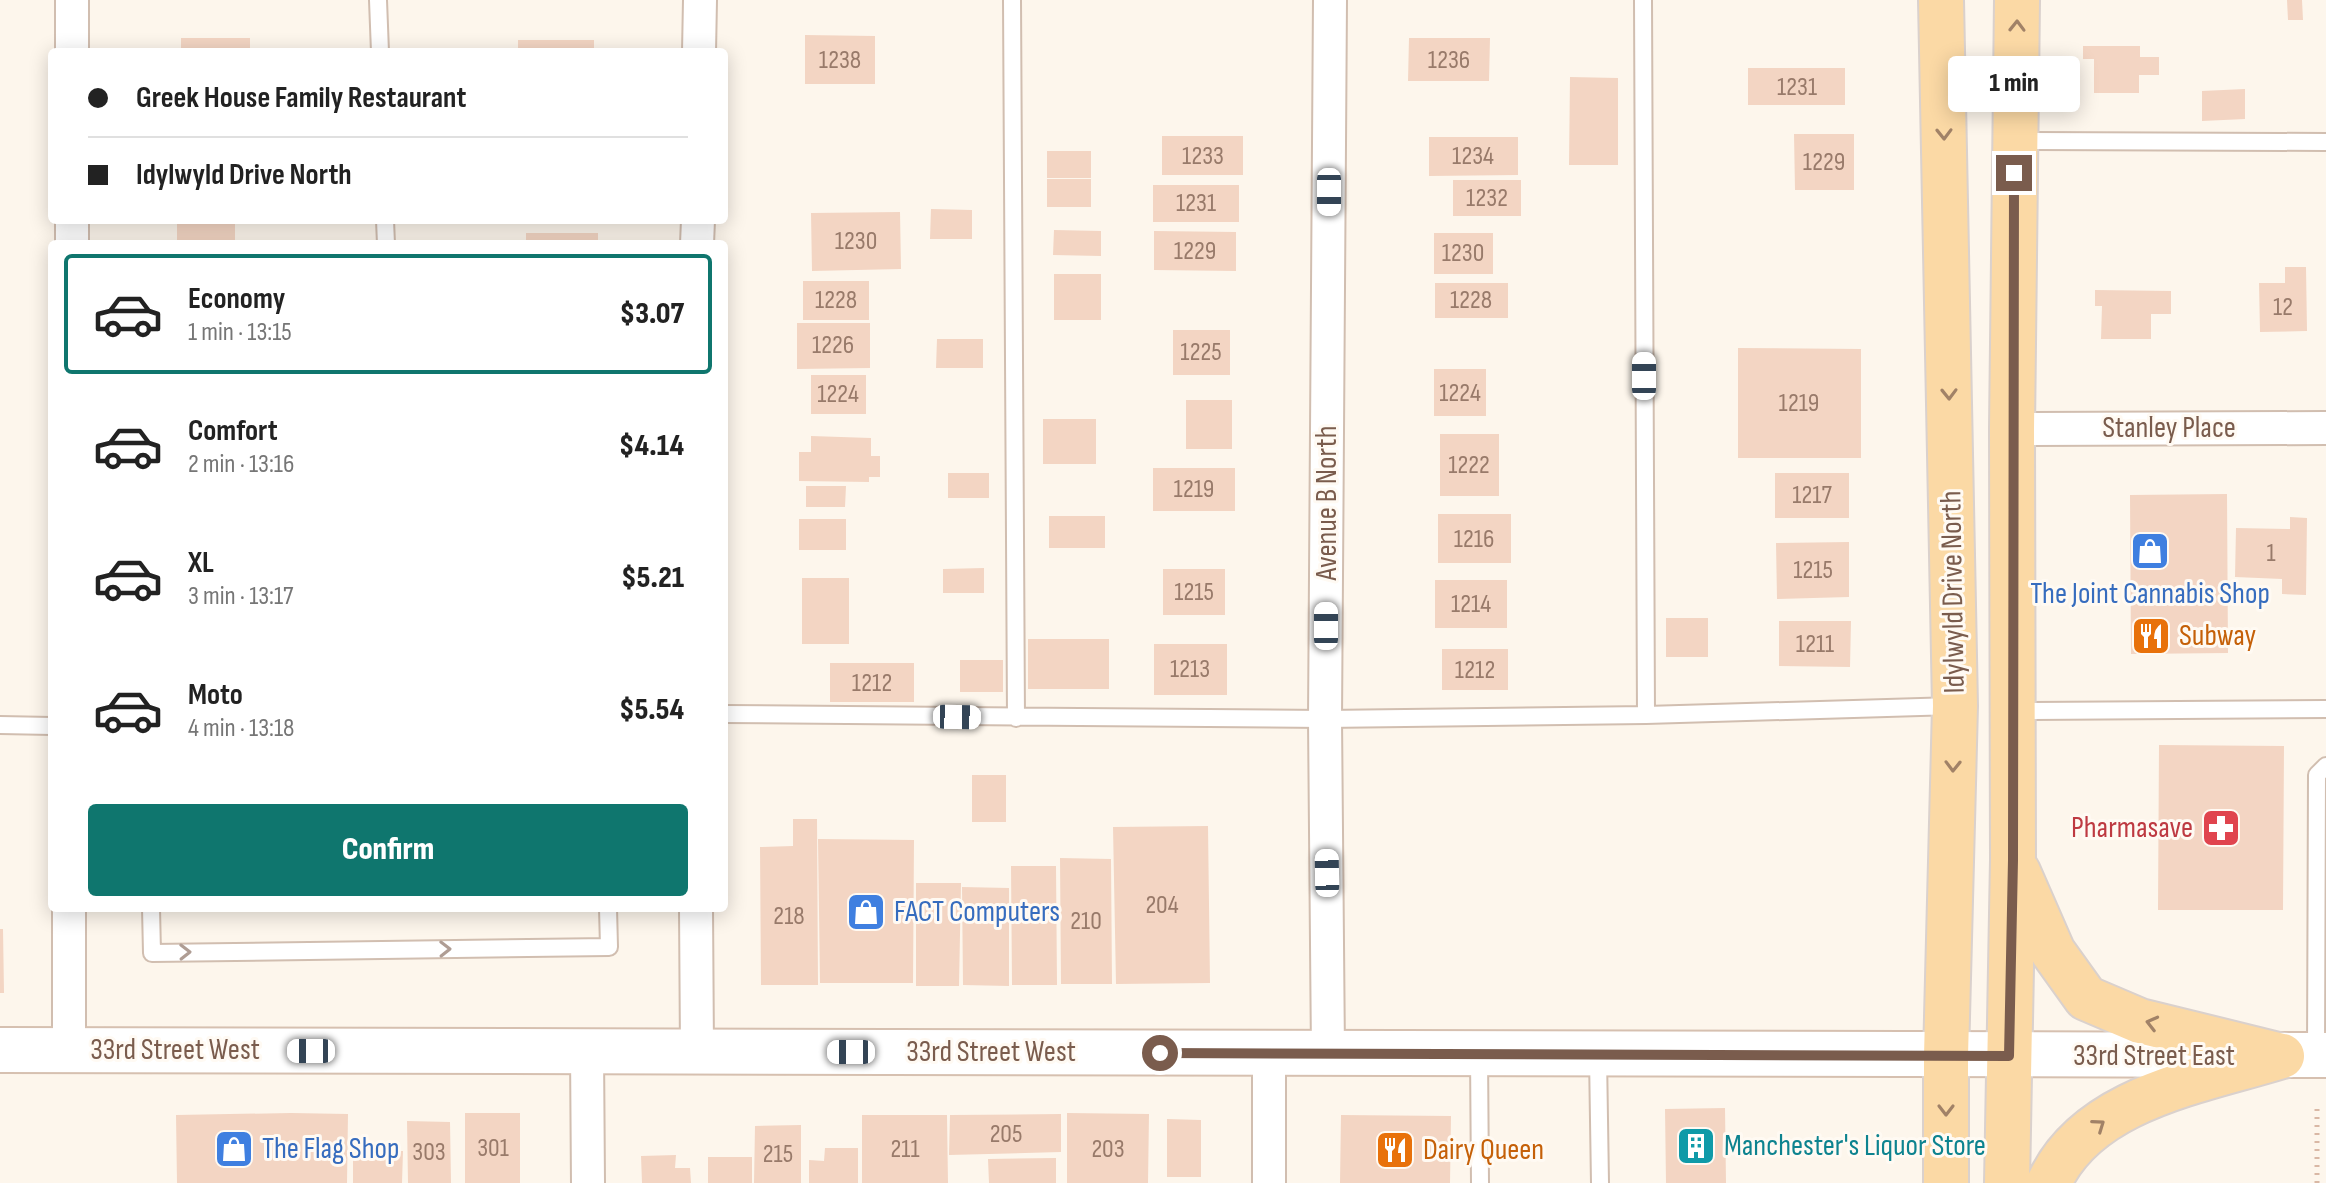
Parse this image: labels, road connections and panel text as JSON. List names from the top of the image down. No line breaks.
{"streets":{"main road":["Idylwyld Drive North","33rd Street West","33rd Street East"],"street":["Stanley Place","Avenue B North"]},"crossings":[["Stanley Place","Idylwyld Drive North"],["Avenue B North","33rd Street West"],["Idylwyld Drive North","33rd Street West"],["Idylwyld Drive North","33rd Street East"],["33rd Street West","33rd Street East"]],"places":{"shop":["The Joint Cannabis Shop","FACT Computers","The Flag Shop"],"restaurant":["Subway","Dairy Queen"],"pharmacy":["Pharmasave"],"building":["Manchester's Liquor Store"]},"house_numbers":["1238","1236","1231","1233","1234","1229","1232","1231","1230","1229","1230","1228","1228","12","1226","1225","1224","1224","1219","1222","1219","1217","1216","1","1215","1215","1214","1211","1213","1212","1212","204","218","210","205","301","211","203","303","215"],"page":{"banner":["Greek House Family Restaurant","Idylwyld Drive North"],"bubble":"1 min","list":[{"name":"Economy","note":"1 min · 13:15","value":"$3.07"},{"name":"Comfort","note":"2 min · 13:16","value":"$4.14"},{"name":"XL","note":"3 min · 13:17","value":"$5.21"},{"name":"Moto","note":"4 min · 13:18","value":"$5.54"}],"buttons":"Confirm"}}
